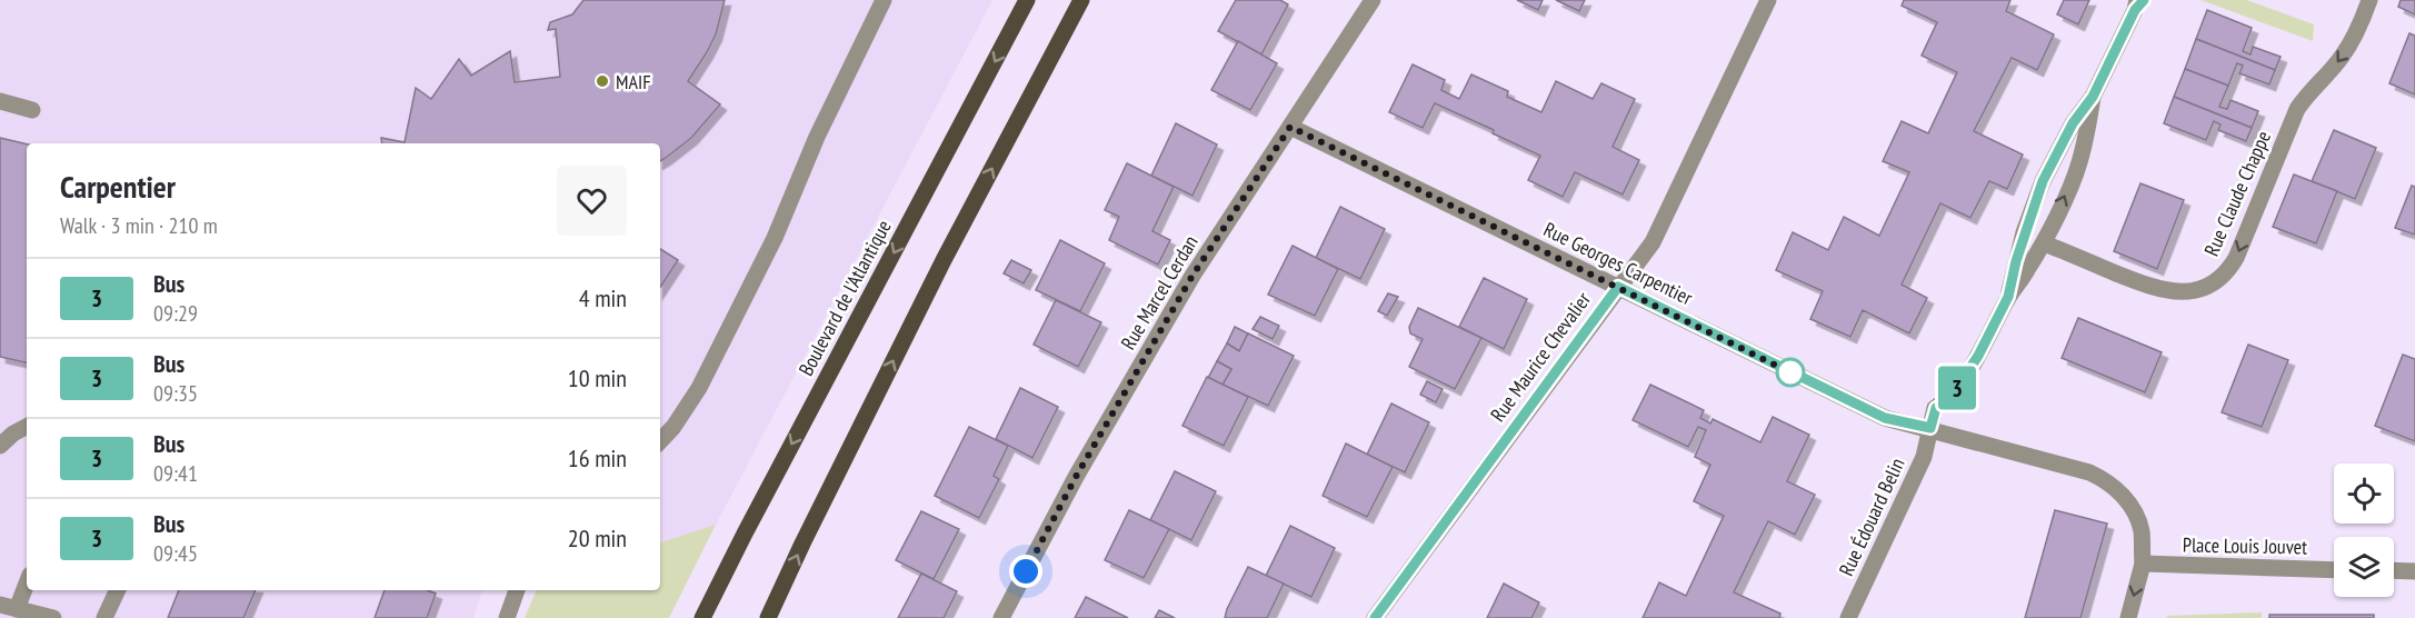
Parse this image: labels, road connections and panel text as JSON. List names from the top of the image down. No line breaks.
{"streets":{"main road":["Boulevard de l'Atlantique"],"street":["Rue Claude Chappe","Rue Georges Carpentier","Rue Marcel Cerdan","Rue Maurice Chevalier","Rue Édouard Belin","Place Louis Jouvet"]},"crossings":[["Rue Claude Chappe","Rue Édouard Belin"],["Rue Georges Carpentier","Rue Marcel Cerdan"],["Rue Georges Carpentier","Rue Maurice Chevalier"],["Rue Georges Carpentier","Rue Édouard Belin"]],"one_way":["Rue Claude Chappe"],"places":["MAIF"],"lines":["bus line 3"],"page":{"on_map":"3","heading":["Carpentier","Walk · 3 min · 210 m"],"list":[{"mark":"3","name":"Bus","note":"09:29","value":"4 min"},{"mark":"3","name":"Bus","note":"09:35","value":"10 min"},{"mark":"3","name":"Bus","note":"09:41","value":"16 min"},{"mark":"3","name":"Bus","note":"09:45","value":"20 min"}]}}
